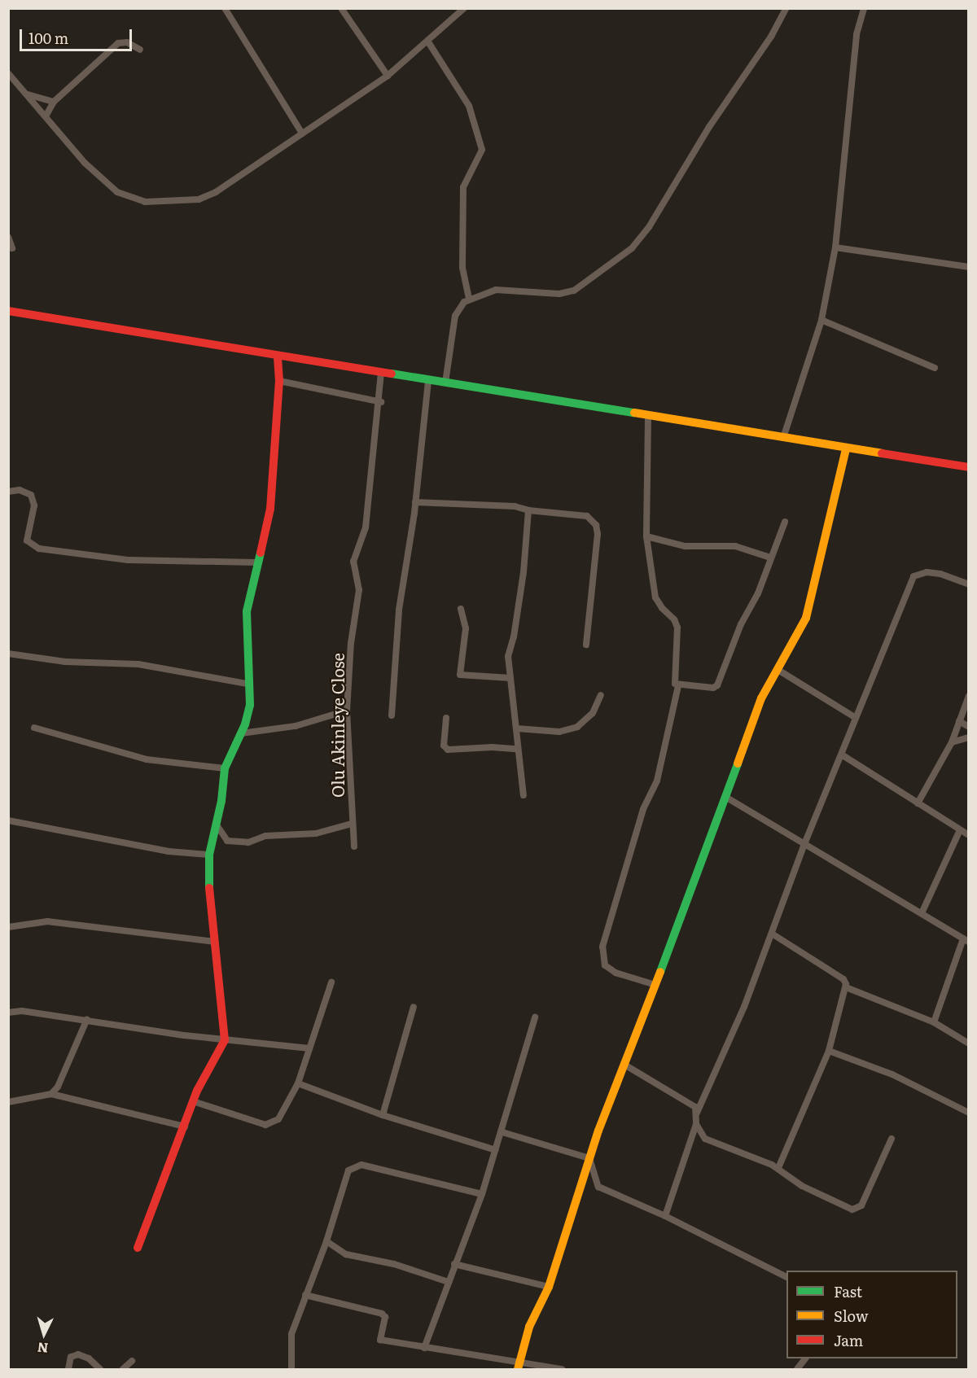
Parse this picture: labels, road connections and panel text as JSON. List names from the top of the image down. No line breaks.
{"streets":{"street":["Olu Akinleye Close"]},"legend":["Fast","Slow","Jam"],"scale_bar":"100 m","north":"bottom"}
